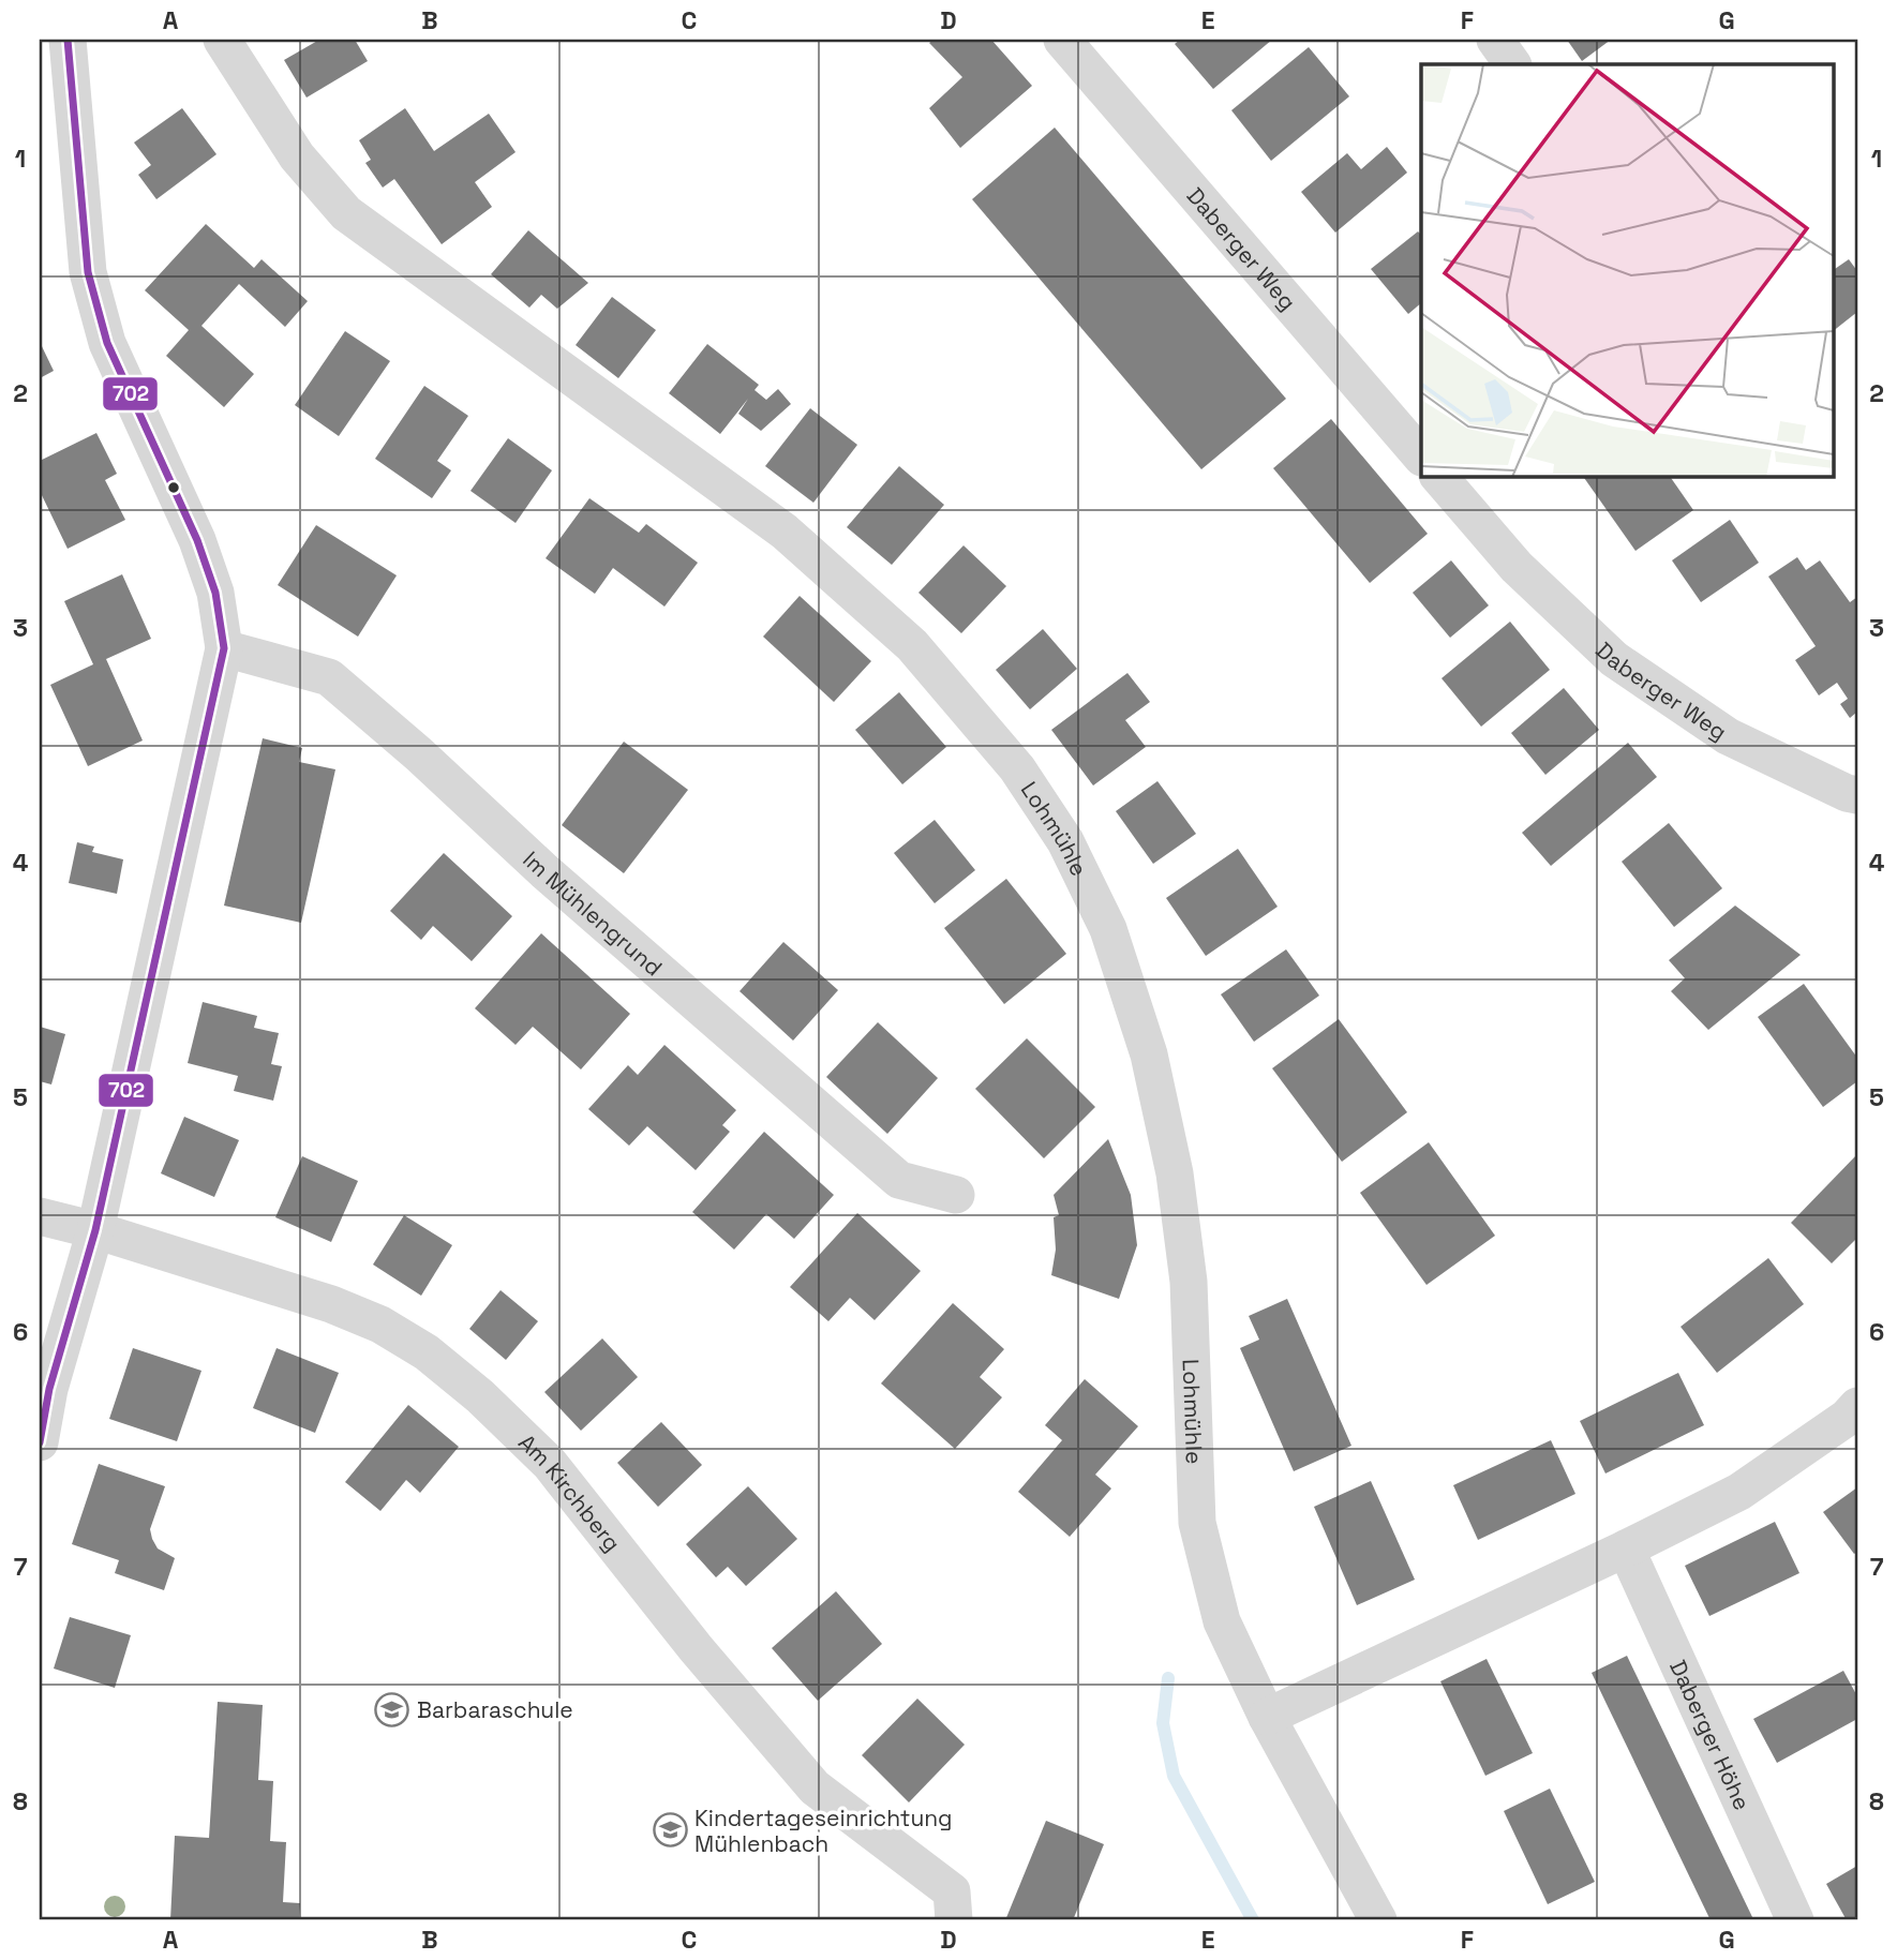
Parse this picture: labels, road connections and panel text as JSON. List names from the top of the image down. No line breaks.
{"streets":{"street":["Daberger Weg","Lohmühle","Im Mühlengrund","Am Kirchberg","Daberger Höhe"]},"places":{"school or university":["Barbaraschule","Kindertageseinrichtung Mühlenbach"]},"lines":["transit line 702"],"grid":{"columns":["A","B","C","D","E","F","G"],"rows":["1","2","3","4","5","6","7","8"]}}
